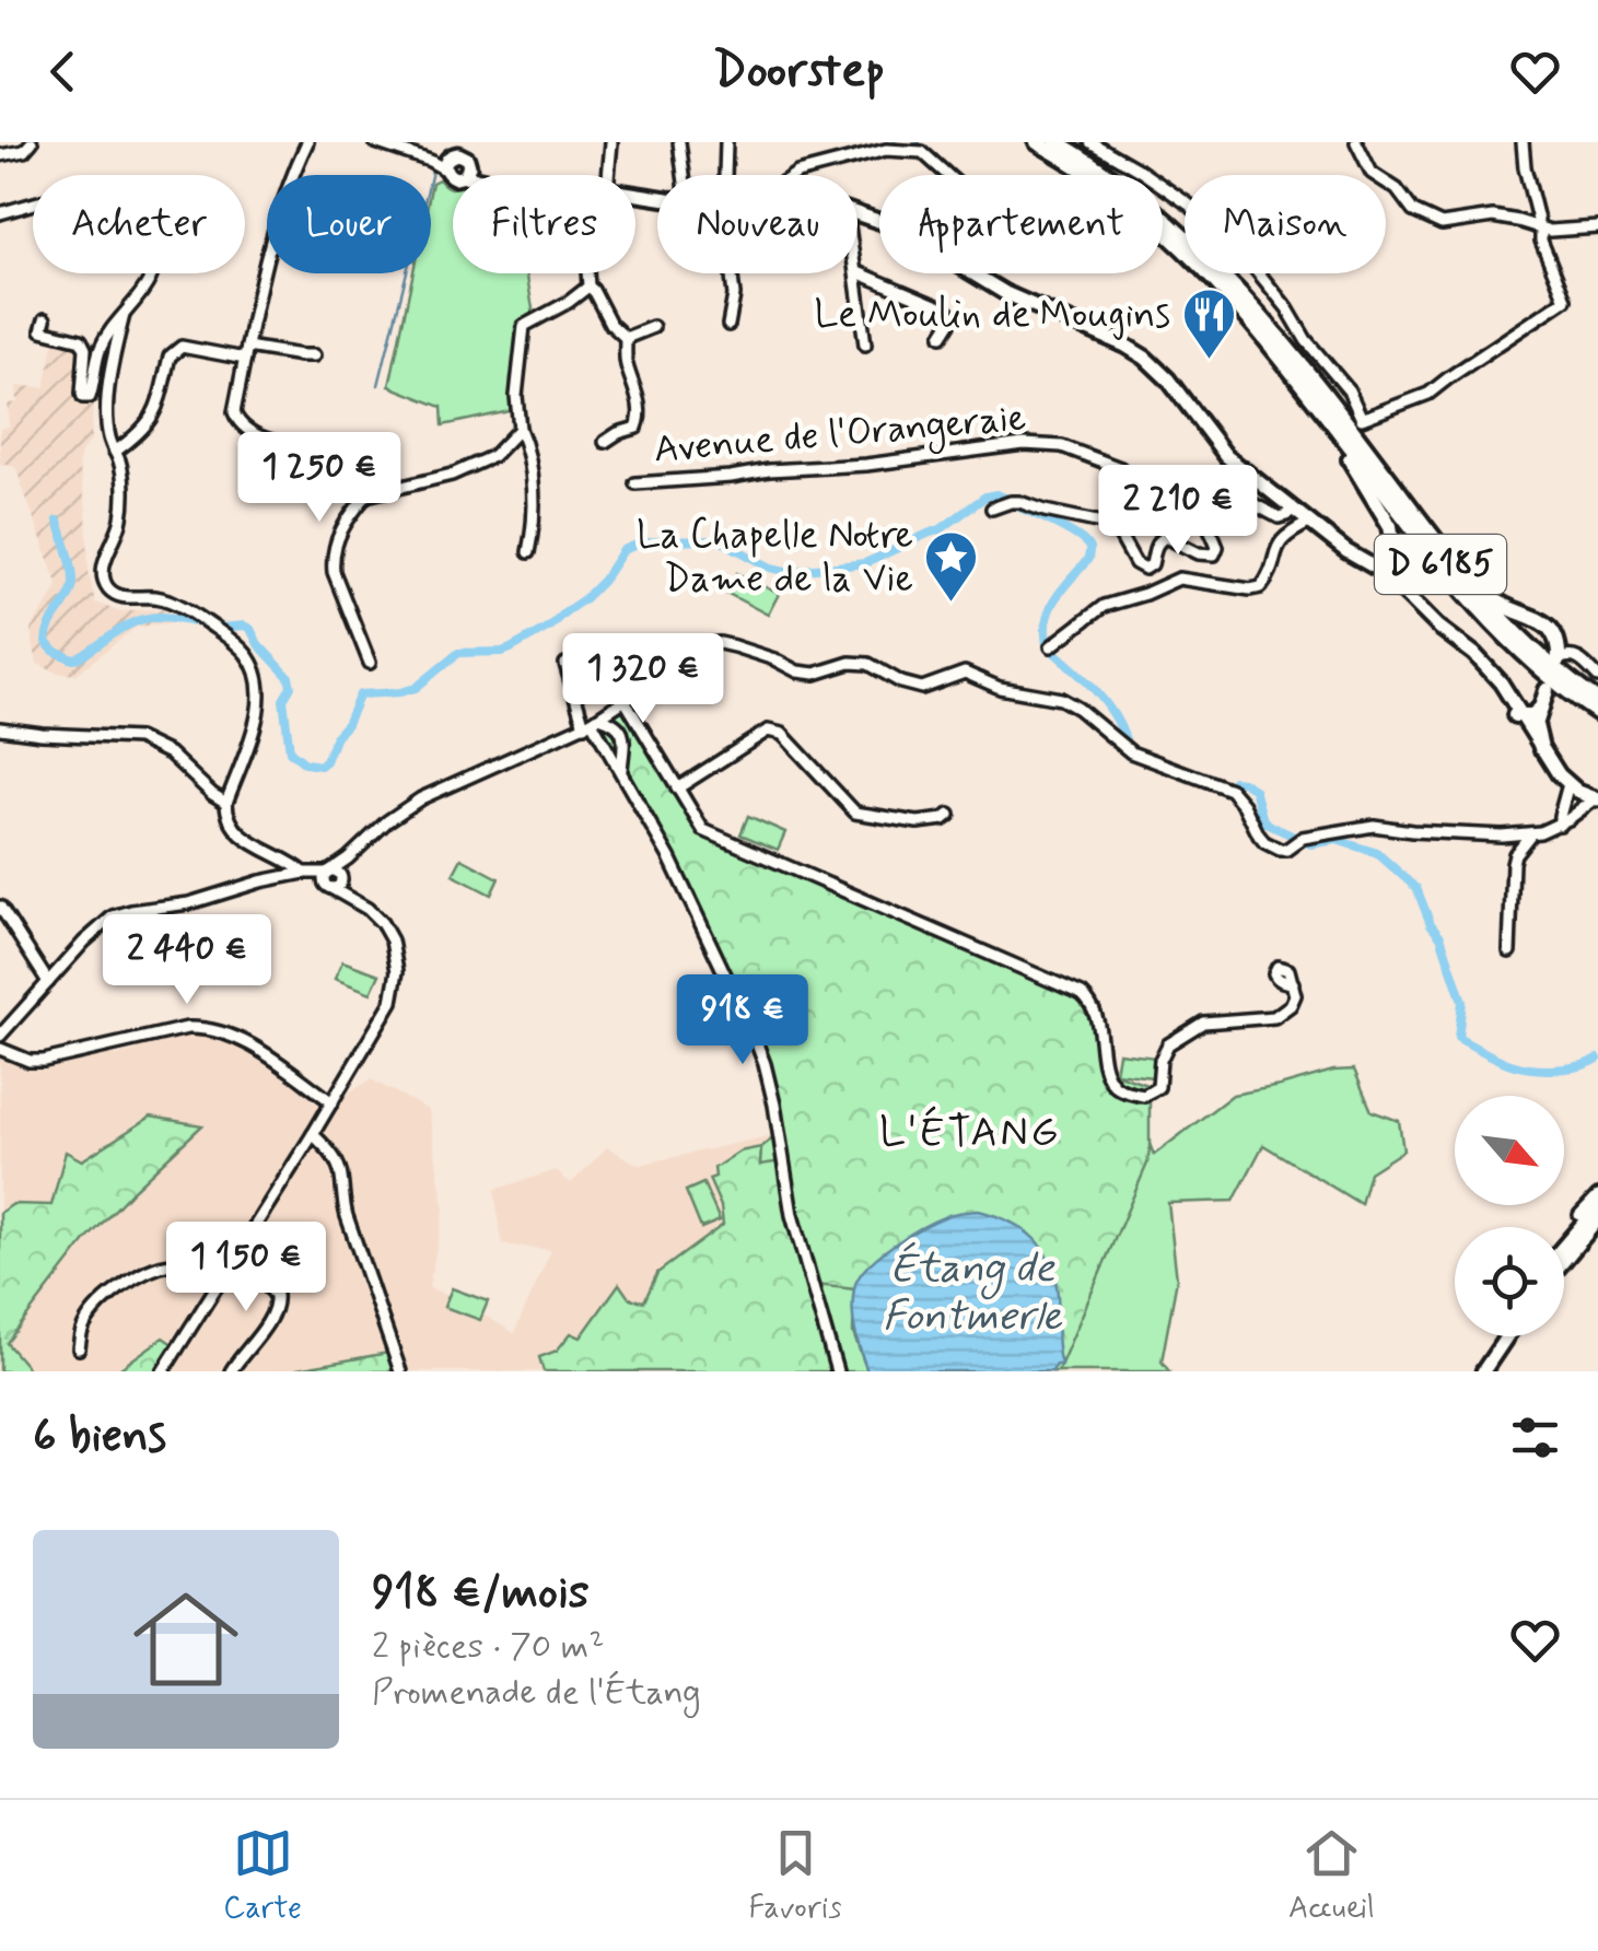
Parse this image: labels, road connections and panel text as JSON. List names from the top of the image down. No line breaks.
{"streets":{"highway":["D 6185"],"street":["Avenue de l'Orangeraie"]},"districts":["L'ÉTANG"],"water":["Étang de Fontmerle"],"places":{"restaurant":["Le Moulin de Mougins"],"place":["La Chapelle Notre Dame de la Vie"]},"north":"bottom right","page":{"header":"Doorstep","chip":["Acheter","Louer","Filtres","Nouveau","Appartement","Maison"],"price":["1 250 €","2 210 €","1 320 €","2 440 €","918 €","1 150 €"],"heading":"6 biens","list":[{"name":"918 €/mois","note":"2 pièces · 70 m² · Promenade de l'Étang"}],"tabs":["Carte","Favoris","Accueil"]}}
